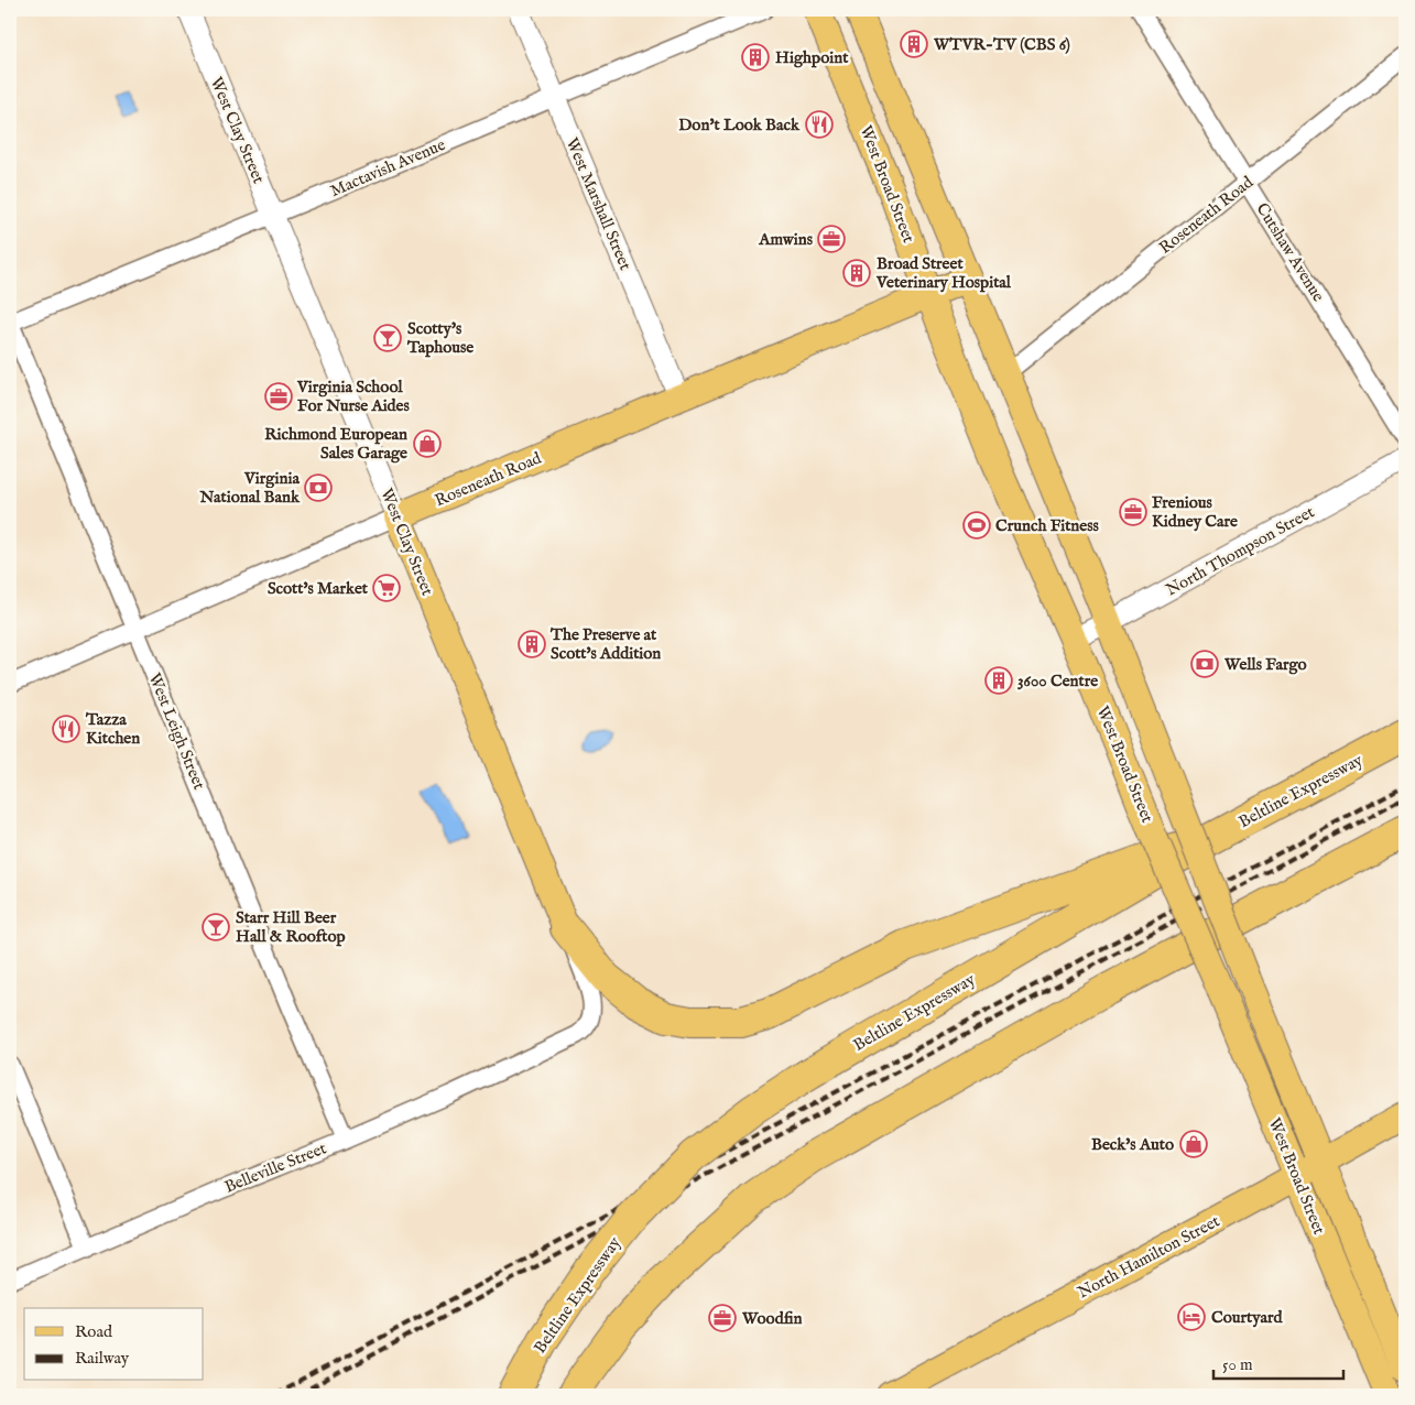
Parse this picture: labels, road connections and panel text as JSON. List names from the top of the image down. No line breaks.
{"streets":{"highway":["Beltline Expressway"],"main road":["West Clay Street","West Broad Street","Roseneath Road","North Hamilton Street"],"street":["Mactavish Avenue","West Marshall Street","Cutshaw Avenue","North Thompson Street","West Leigh Street","Belleville Street"]},"crossings":[["West Clay Street","Mactavish Avenue"],["West Clay Street","Roseneath Road"],["West Clay Street","Belleville Street"],["Mactavish Avenue","West Marshall Street"],["Mactavish Avenue","West Leigh Street"],["West Broad Street","Roseneath Road"],["West Broad Street","North Thompson Street"],["West Broad Street","North Hamilton Street"],["West Marshall Street","Roseneath Road"],["Roseneath Road","Cutshaw Avenue"],["Roseneath Road","West Leigh Street"],["West Leigh Street","Belleville Street"]],"places":{"building":["WTVR-TV (CBS 6)","Highpoint","Broad Street Veterinary Hospital","The Preserve at Scott's Addition","3600 Centre"],"restaurant":["Don't Look Back","Tazza Kitchen"],"office":["Amwins","Virginia School For Nurse Aides","Frenious Kidney Care","Woodfin"],"bar":["Scotty's Taphouse","Starr Hill Beer Hall & Rooftop"],"shop":["Richmond European Sales Garage","Beck's Auto"],"bank":["Virginia National Bank","Wells Fargo"],"sports":["Crunch Fitness"],"supermarket":["Scott's Market"],"hotel":["Courtyard"]},"legend":["Road","Railway"],"scale_bar":"50 m"}
